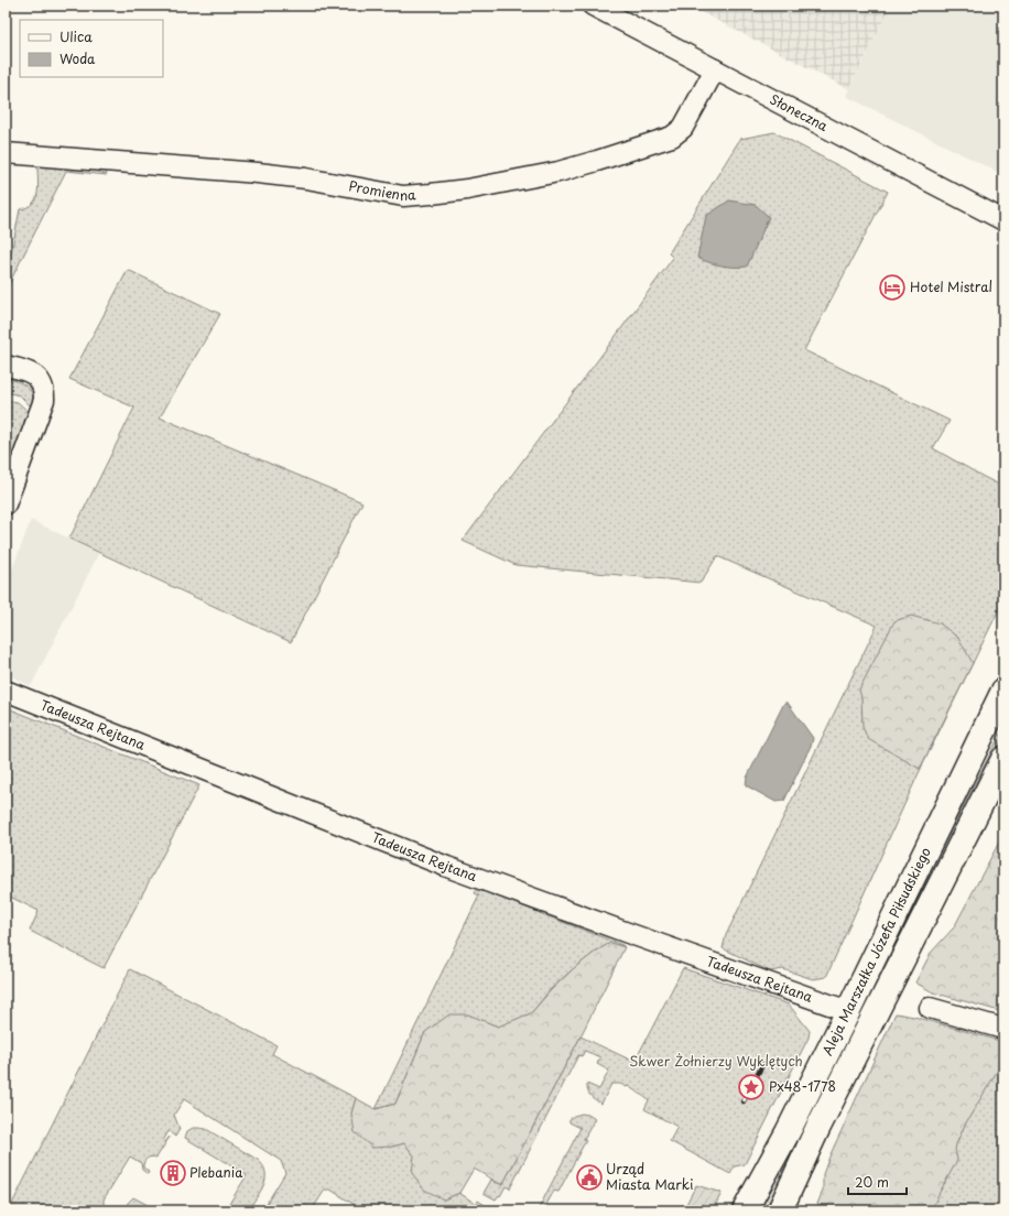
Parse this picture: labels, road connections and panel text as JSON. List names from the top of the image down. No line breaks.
{"streets":{"main road":["Aleja Marszałka Józefa Piłsudskiego"],"street":["Słoneczna","Promienna","Tadeusza Rejtana"]},"crossings":[["Słoneczna","Promienna"],["Tadeusza Rejtana","Aleja Marszałka Józefa Piłsudskiego"]],"parks":["Skwer Żołnierzy Wyklętych"],"places":{"hotel":["Hotel Mistral"],"place":["Px48-1778"],"building":["Plebania"],"public building":["Urząd Miasta Marki"]},"legend":["Ulica","Woda"],"scale_bar":"20 m"}
